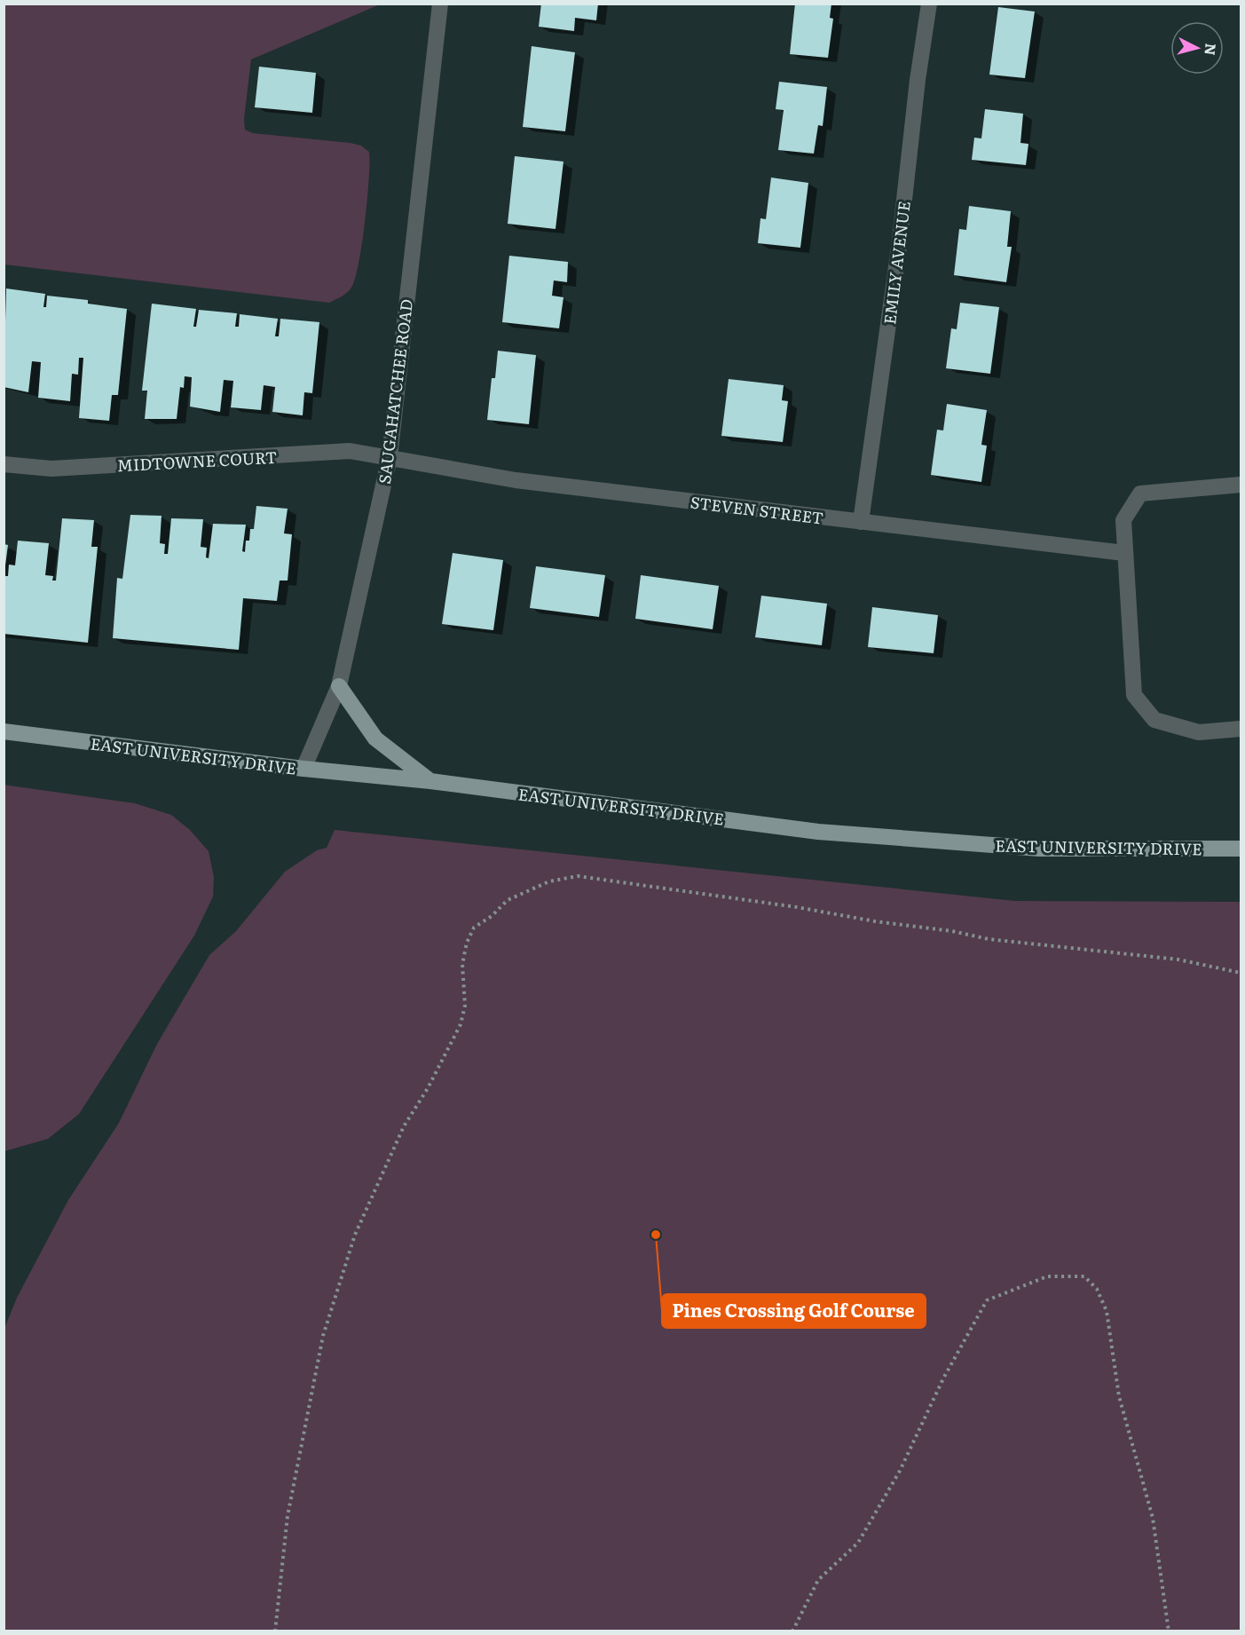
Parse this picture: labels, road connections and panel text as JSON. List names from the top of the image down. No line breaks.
{"streets":{"main road":["EAST UNIVERSITY DRIVE"],"street":["EMILY AVENUE","SAUGAHATCHEE ROAD","MIDTOWNE COURT","STEVEN STREET"]},"crossings":[["EMILY AVENUE","STEVEN STREET"],["SAUGAHATCHEE ROAD","MIDTOWNE COURT"],["SAUGAHATCHEE ROAD","STEVEN STREET"],["SAUGAHATCHEE ROAD","EAST UNIVERSITY DRIVE"],["MIDTOWNE COURT","STEVEN STREET"]],"places":["Pines Crossing Golf Course"],"north":"right"}
